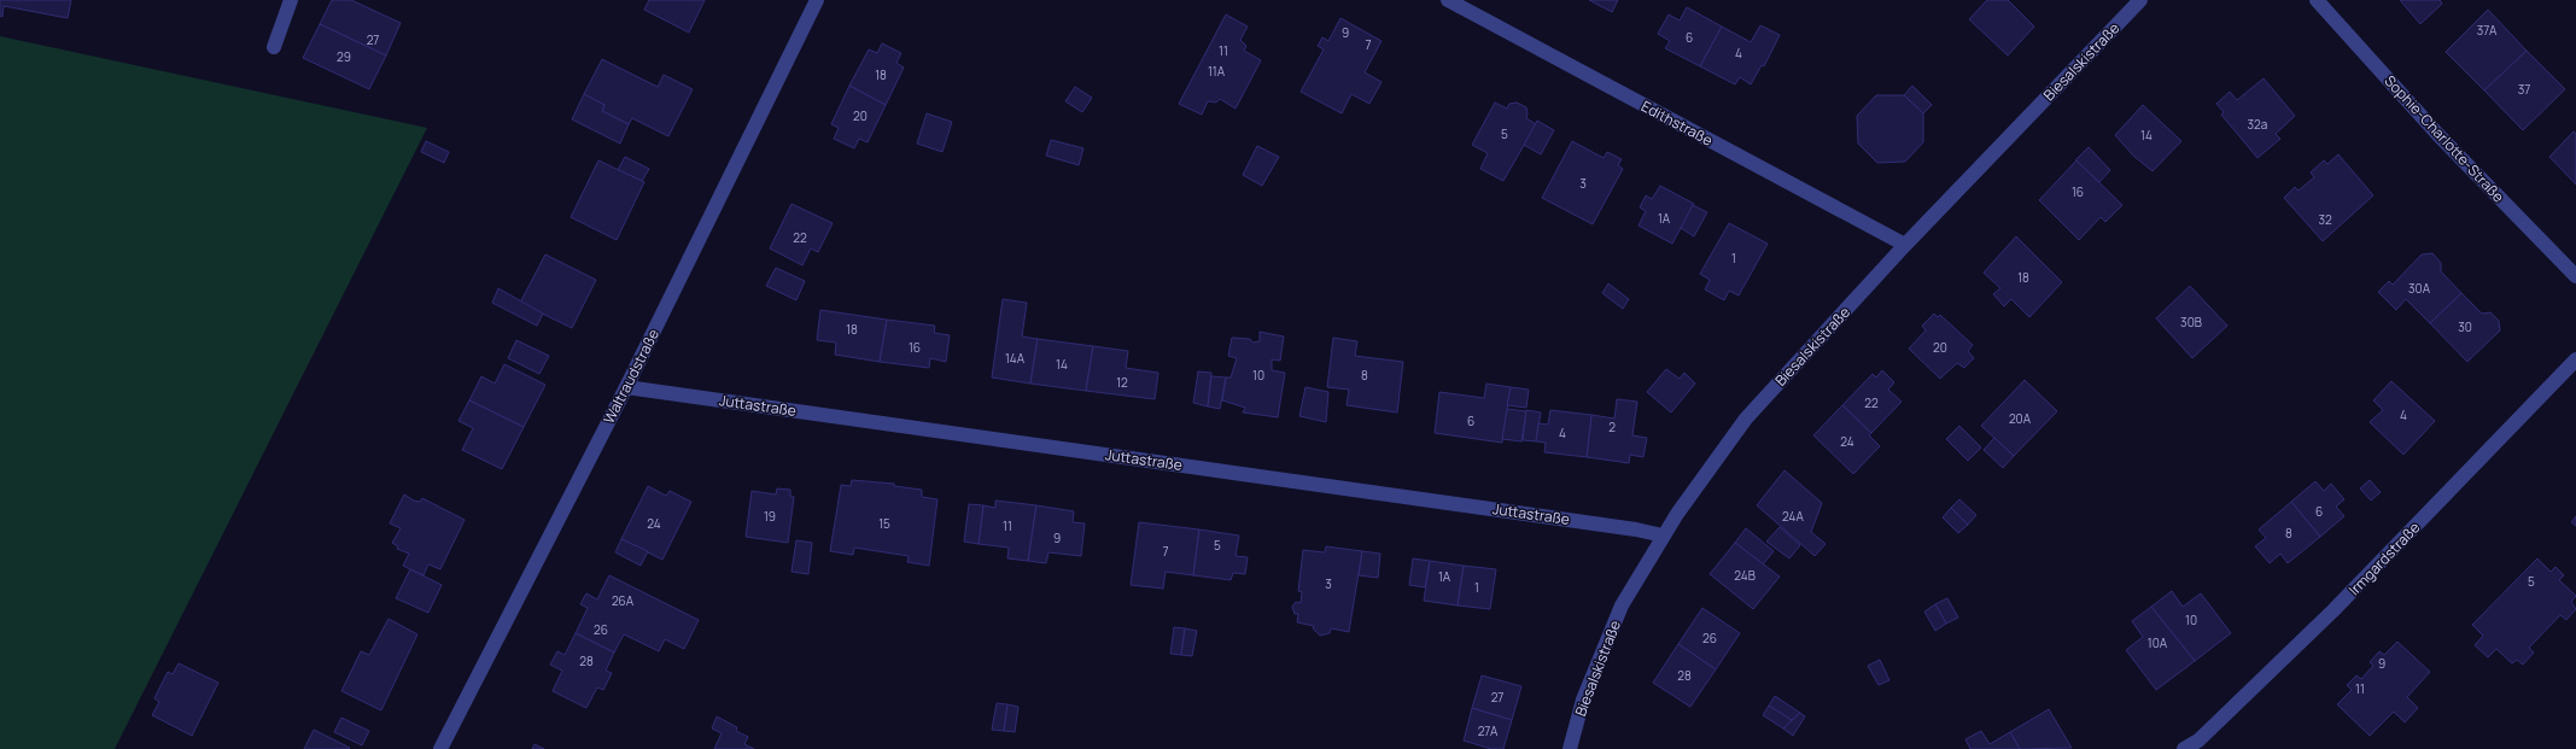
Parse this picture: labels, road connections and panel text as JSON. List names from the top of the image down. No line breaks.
{"streets":{"street":["Biesalskistraße","Edithstraße","Sophie-Charlotte-Straße","Waltraudstraße","Juttastraße","Irmgardstraße"]},"crossings":[["Biesalskistraße","Edithstraße"],["Biesalskistraße","Juttastraße"],["Waltraudstraße","Juttastraße"]],"house_numbers":["37A","9","6","27","7","11","4","29","11A","18","37","20","32a","5","14","3","16","1A","32","22","1","18","30A","30B","30","18","16","20","14A","14","10","8","12","22","4","20A","6","2","4","24","6","19","24A","24","15","11","8","9","5","7","24B","1A","5","3","1","26A","10","26","26","10A","28","9","28","11","27","27A"]}
